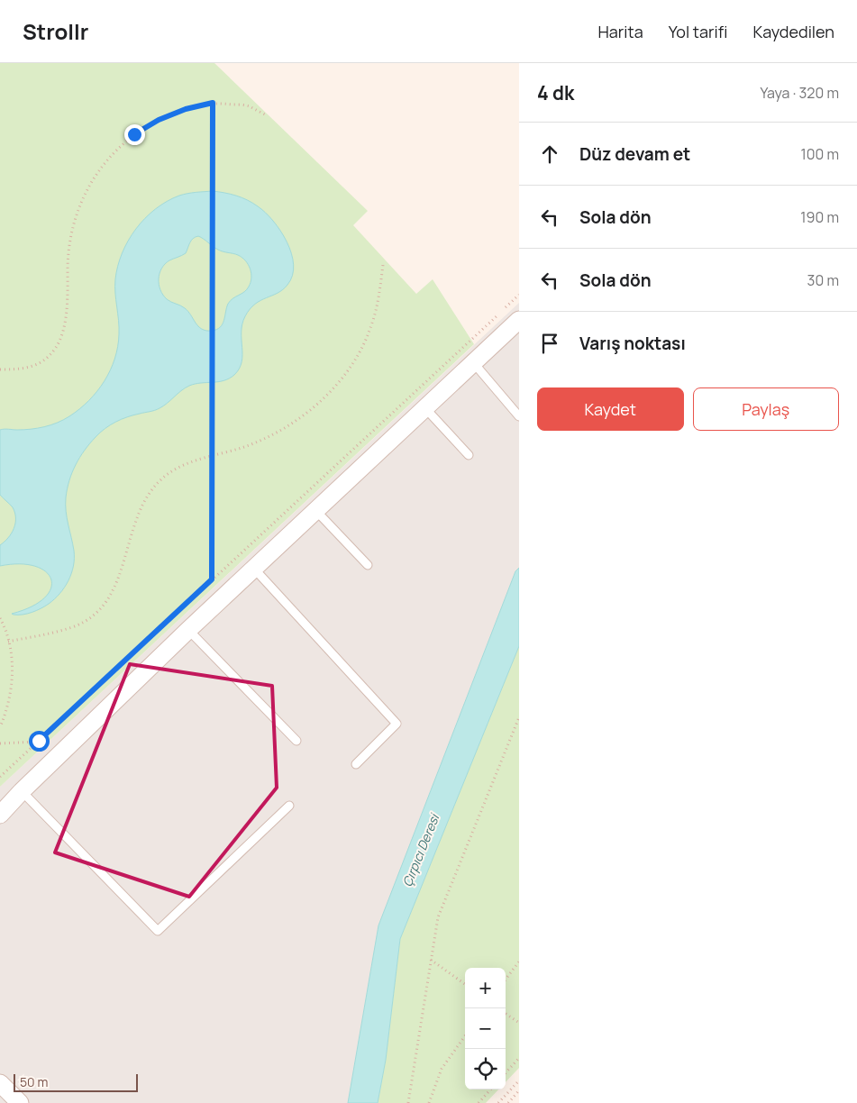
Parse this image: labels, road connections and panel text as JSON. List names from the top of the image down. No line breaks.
{"water":["Çırpıcı Deresi"],"scale_bar":"50 m","page":{"header":"Strollr","nav":["Harita","Yol tarifi","Kaydedilen"],"heading":["4 dk","Yaya · 320 m"],"list":[["Düz devam et","100 m"],["Sola dön","190 m"],["Sola dön","30 m"],"Varış noktası"],"buttons":["Kaydet","Paylaş"],"map_buttons":["+","−"],"scale":"50 m"}}
